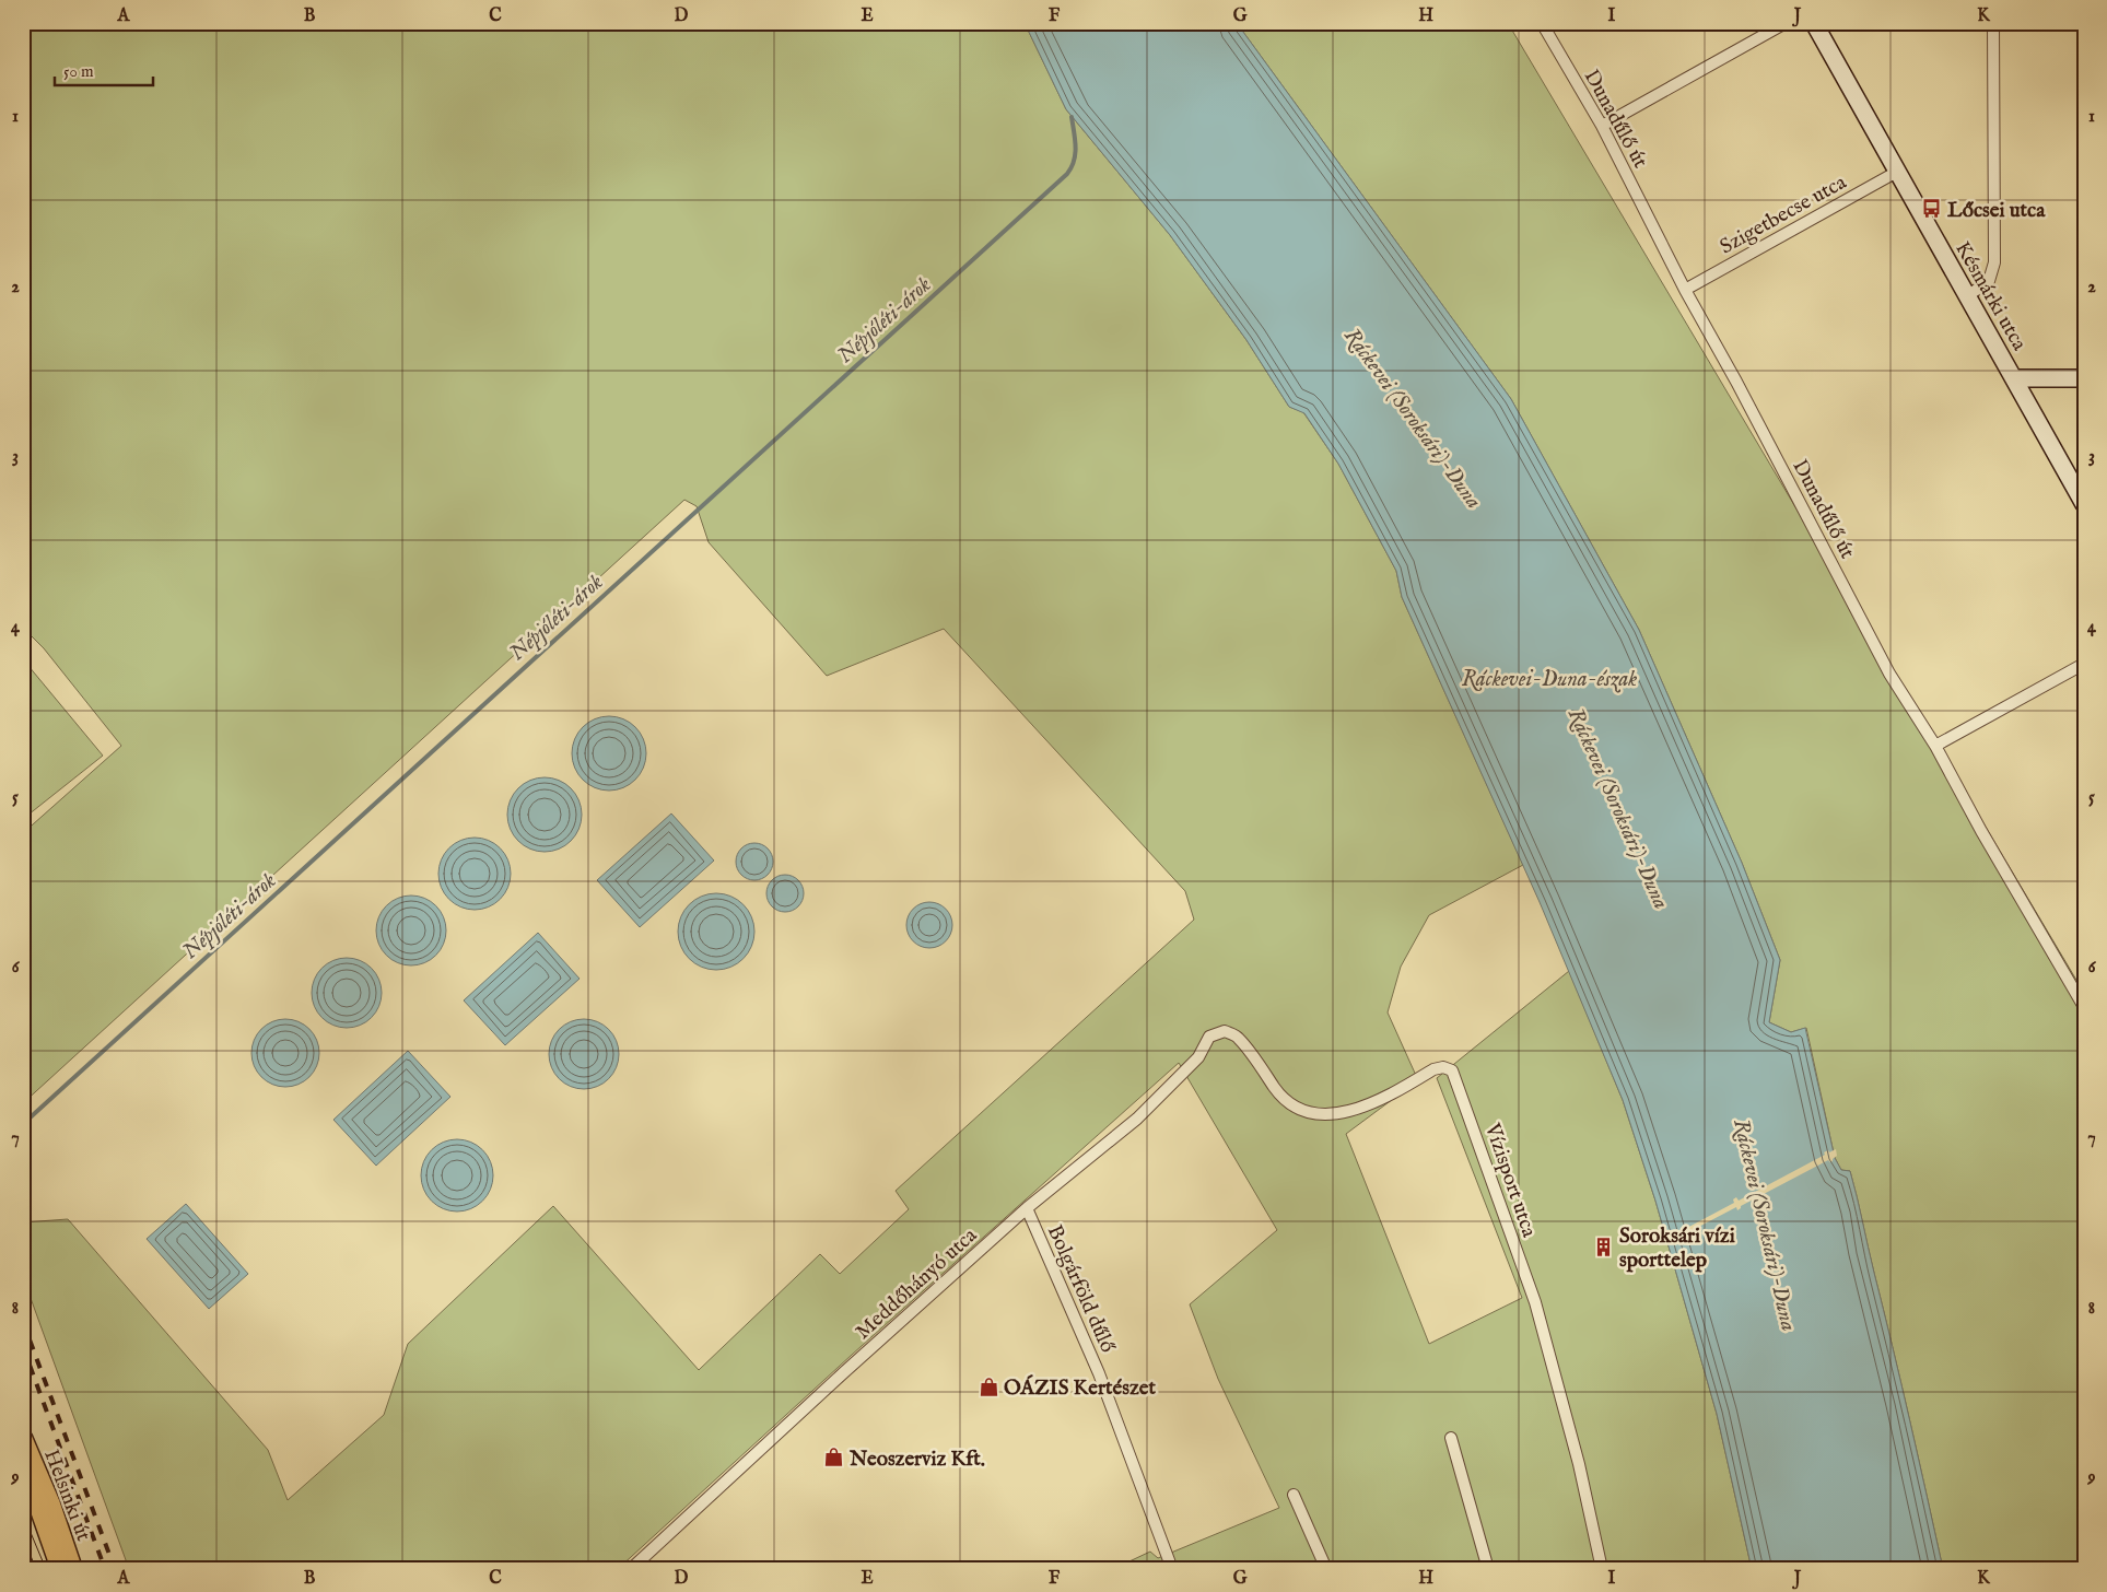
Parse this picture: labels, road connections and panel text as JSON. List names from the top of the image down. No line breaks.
{"streets":{"main road":["Helsinki út"],"street":["Dunadűlő út","Szigetbecse utca","Késmárki utca","Vízisport utca","Meddőhányó utca","Bolgárföld dűlő"]},"crossings":[["Dunadűlő út","Szigetbecse utca"],["Szigetbecse utca","Késmárki utca"],["Vízisport utca","Meddőhányó utca"],["Meddőhányó utca","Bolgárföld dűlő"]],"water":["Népjóléti-árok","Ráckevei (Soroksári)-Duna","Ráckevei-Duna-észak"],"places":{"bus stop":["Lőcsei utca"],"building":["Soroksári vízi sporttelep"],"shop":["OÁZIS Kertészet","Neoszerviz Kft."]},"scale_bar":"50 m","grid":{"columns":["A","B","C","D","E","F","G","H","I","J","K"],"rows":["1","2","3","4","5","6","7","8","9"]}}
